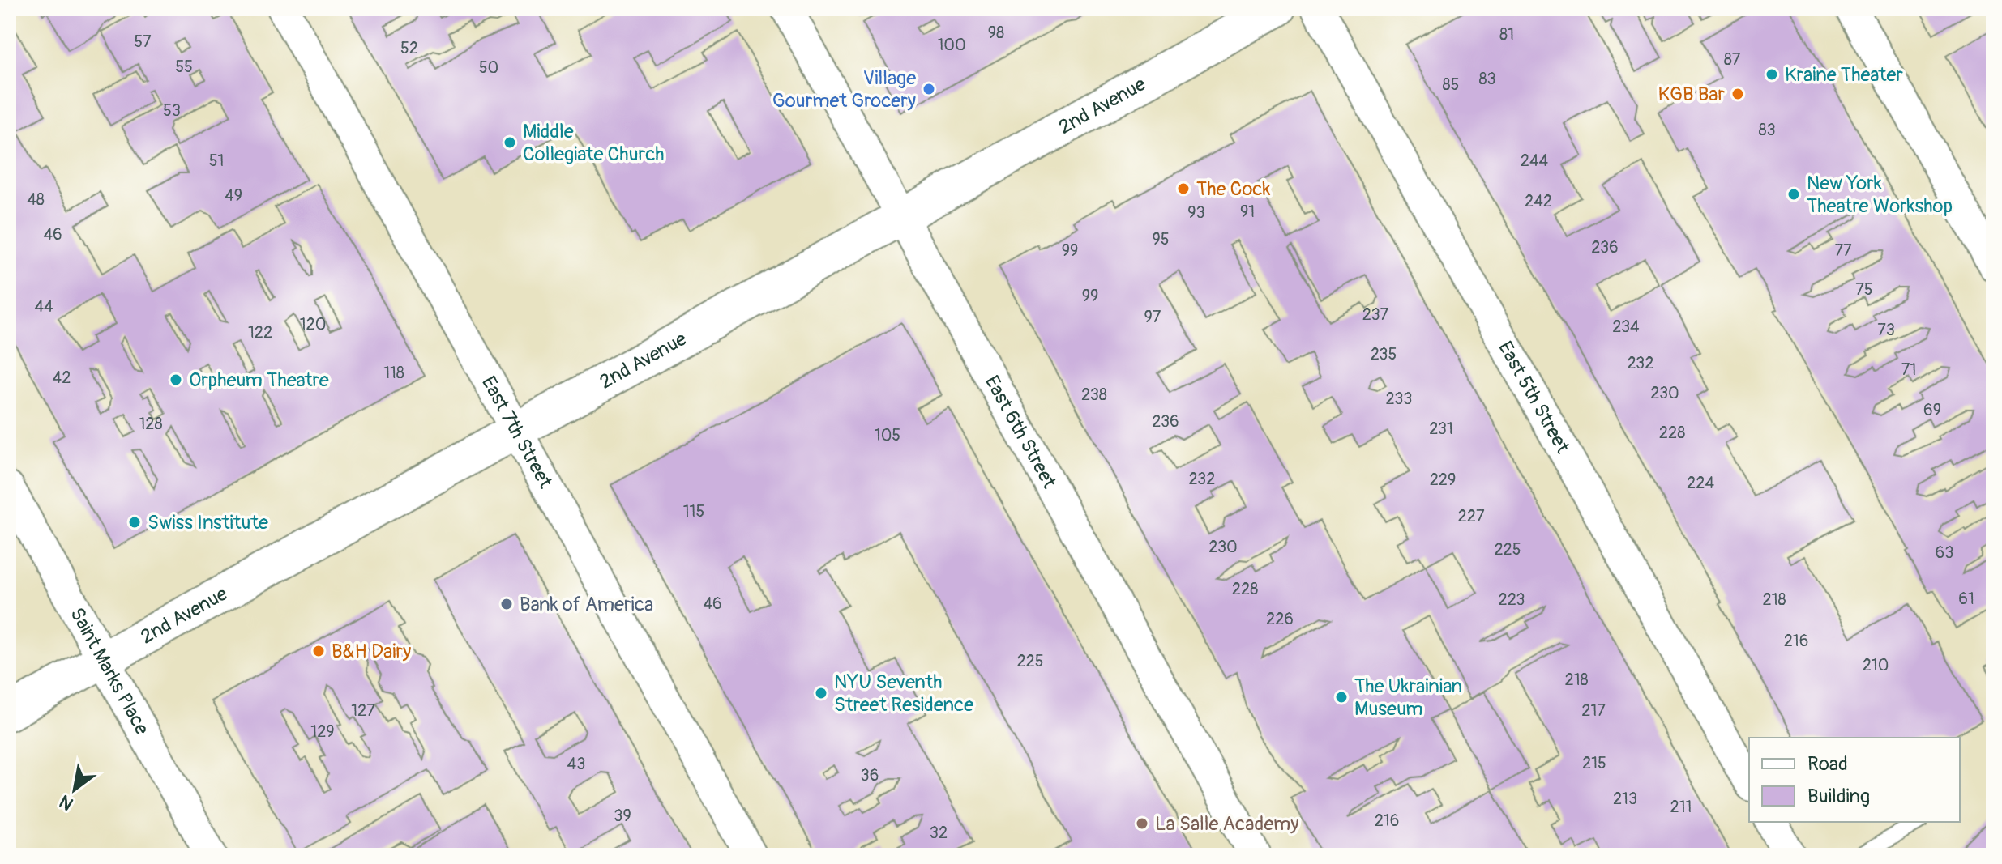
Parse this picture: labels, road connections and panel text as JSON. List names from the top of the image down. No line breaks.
{"streets":{"main road":["2nd Avenue"],"street":["East 5th Street","East 7th Street","East 6th Street","Saint Marks Place"]},"crossings":[["2nd Avenue","East 7th Street"],["2nd Avenue","East 6th Street"],["2nd Avenue","Saint Marks Place"]],"places":["Kraine Theater","Village Gourmet Grocery","KGB Bar","Middle Collegiate Church","The Cock","New York Theatre Workshop","Orpheum Theatre","Swiss Institute","Bank of America","B&H Dairy","NYU Seventh Street Residence","The Ukrainian Museum","La Salle Academy"],"house_numbers":["98","81","57","100","52","87","55","50","83","85","53","83","51","244","49","48","242","91","93","46","95","236","99","77","75","99","44","237","97","120","234","73","122","235","232","71","118","42","230","238","233","69","236","128","231","228","105","232","229","224","115","227","230","225","63","228","61","223","218","46","226","216","225","210","218","127","217","129","215","43","36","213","211","39","216","32"],"legend":["Road","Building"],"north":"bottom left"}
